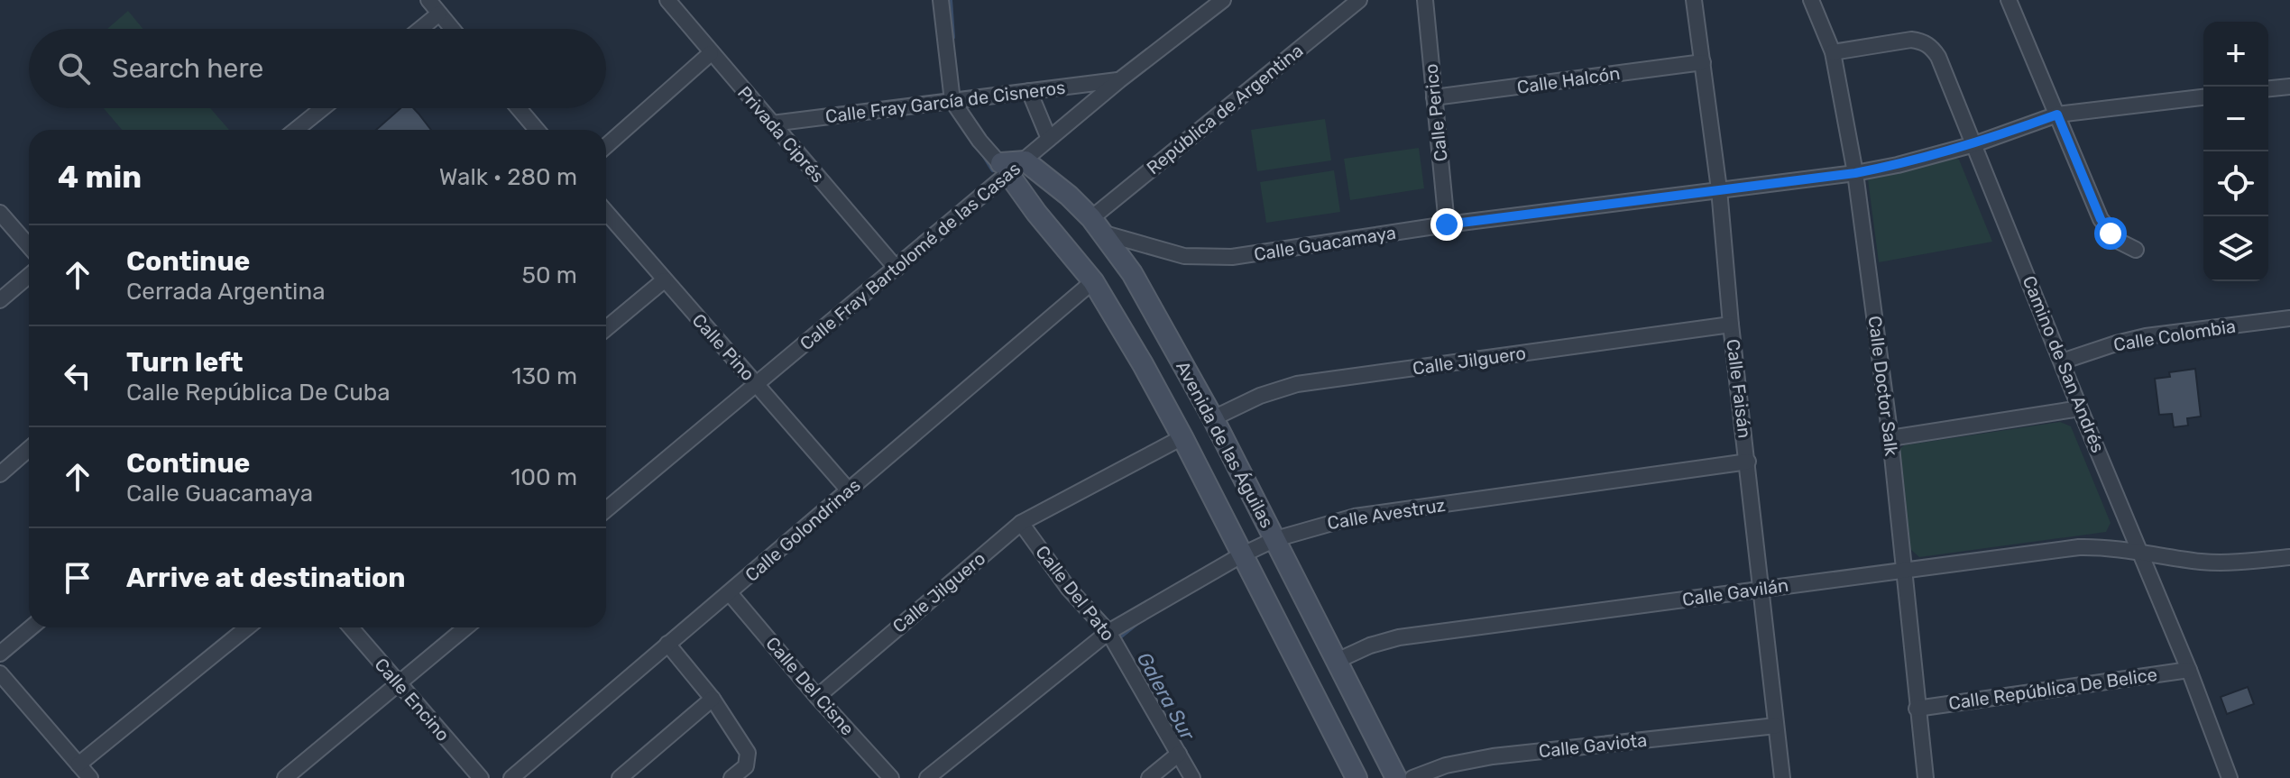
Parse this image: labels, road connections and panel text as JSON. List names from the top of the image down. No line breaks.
{"streets":{"street":["Calle Halcón","Calle Fray García de Cisneros","República de Argentina","Calle Perico","Privada Ciprés","Calle Guacamaya","Calle Fray Bartolomé de las Casas","Calle Colombia","Calle Pino","Calle Jilguero","Camino de San Andrés","Calle Doctor Salk","Calle Faisán","Avenida de las Águilas","Calle Avestruz","Calle Golondrinas","Calle Gavilán","Calle Del Pato","Calle Del Cisne","Calle República De Belice","Calle Encino","Calle Gaviota"]},"crossings":[["Calle Halcón","Calle Perico"],["Calle Halcón","Calle Faisán"],["Calle Fray García de Cisneros","Privada Ciprés"],["Calle Fray García de Cisneros","Calle Fray Bartolomé de las Casas"],["República de Argentina","Avenida de las Águilas"],["Calle Perico","Calle Guacamaya"],["Privada Ciprés","Calle Fray Bartolomé de las Casas"],["Calle Guacamaya","Camino de San Andrés"],["Calle Guacamaya","Calle Doctor Salk"],["Calle Guacamaya","Calle Faisán"],["Calle Guacamaya","Avenida de las Águilas"],["Calle Fray Bartolomé de las Casas","Calle Pino"],["Calle Fray Bartolomé de las Casas","Avenida de las Águilas"],["Calle Colombia","Camino de San Andrés"],["Calle Pino","Calle Golondrinas"],["Calle Jilguero","Calle Faisán"],["Calle Jilguero","Avenida de las Águilas"],["Calle Jilguero","Calle Del Pato"],["Calle Jilguero","Calle Del Cisne"],["Camino de San Andrés","Calle Doctor Salk"],["Camino de San Andrés","Calle Gavilán"],["Camino de San Andrés","Calle República De Belice"],["Calle Doctor Salk","Calle Gavilán"],["Calle Doctor Salk","Calle República De Belice"],["Calle Faisán","Calle Avestruz"],["Calle Faisán","Calle Gavilán"],["Calle Faisán","Calle Gaviota"],["Avenida de las Águilas","Calle Avestruz"],["Avenida de las Águilas","Calle Golondrinas"],["Avenida de las Águilas","Calle Gavilán"],["Calle Avestruz","Calle Del Pato"],["Calle Golondrinas","Calle Del Cisne"]],"water":["Galera Sur"],"page":{"map_buttons":["+","−"],"search":"Search here","heading":["4 min","Walk · 280 m"],"list":[["Continue","Cerrada Argentina","50 m"],["Turn left","Calle República De Cuba","130 m"],["Continue","Calle Guacamaya","100 m"],"Arrive at destination"]}}
